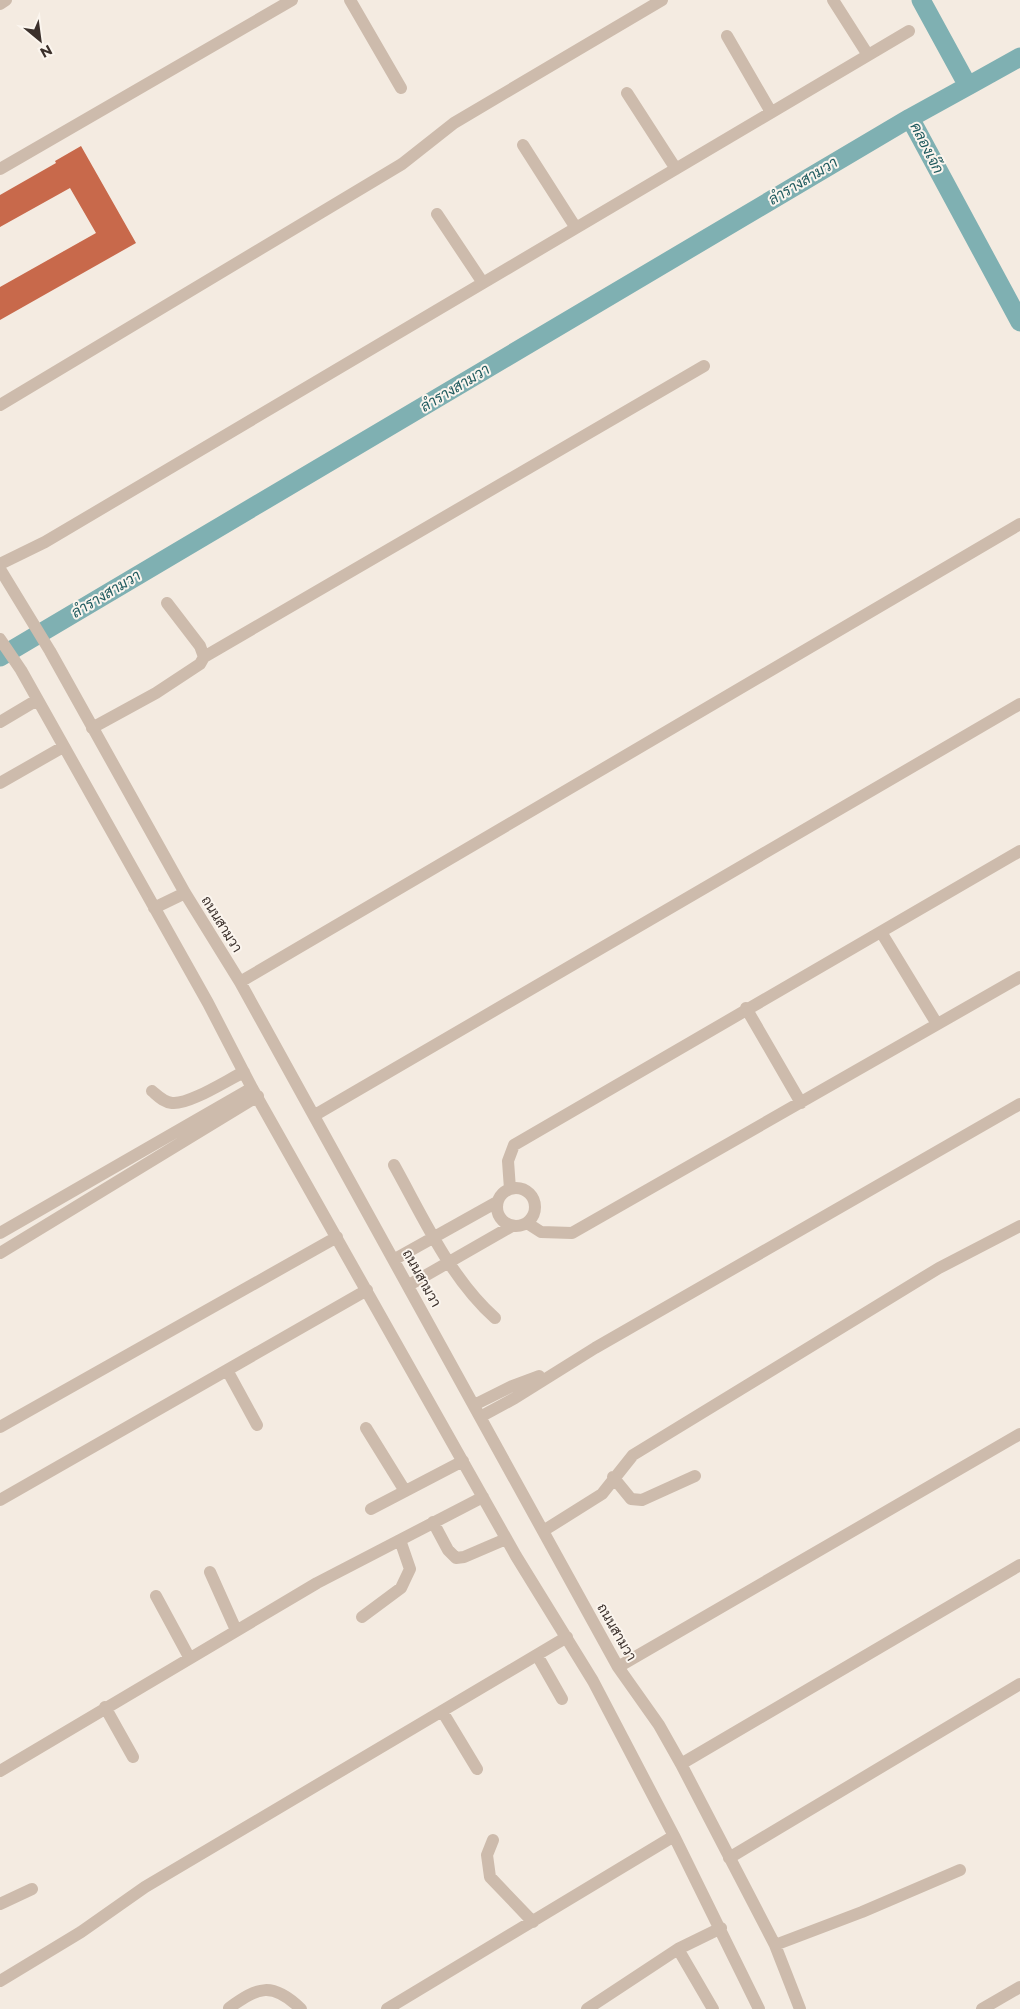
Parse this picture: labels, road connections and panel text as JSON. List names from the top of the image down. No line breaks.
{"streets":{"street":["ถนนสามวา"]},"water":["คลองเจ๊ก","ลำรางสามวา"],"north":"bottom right"}
